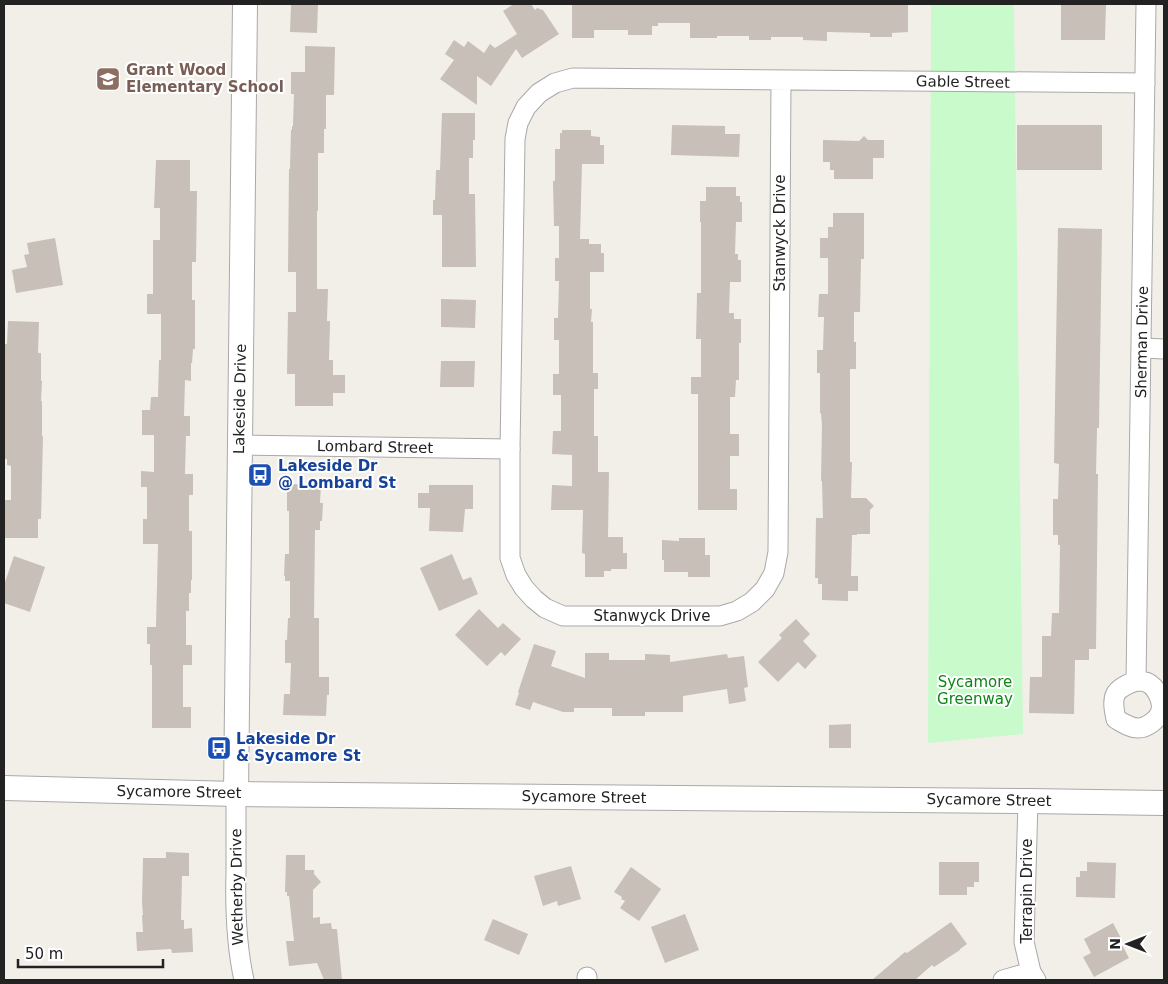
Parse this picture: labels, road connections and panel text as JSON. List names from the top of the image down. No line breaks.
{"streets":{"street":["Gable Street","Stanwyck Drive","Sherman Drive","Lakeside Drive","Lombard Street","Sycamore Street","Wetherby Drive","Terrapin Drive"]},"crossings":[["Gable Street","Stanwyck Drive"],["Gable Street","Sherman Drive"],["Stanwyck Drive","Lombard Street"],["Lakeside Drive","Lombard Street"],["Lakeside Drive","Sycamore Street"],["Lakeside Drive","Wetherby Drive"],["Sycamore Street","Wetherby Drive"],["Sycamore Street","Terrapin Drive"]],"parks":["Sycamore Greenway"],"places":{"school or university":["Grant Wood Elementary School"],"bus stop":["Lakeside Dr @ Lombard St","Lakeside Dr & Sycamore St"]},"scale_bar":"50 m","north":"left"}
